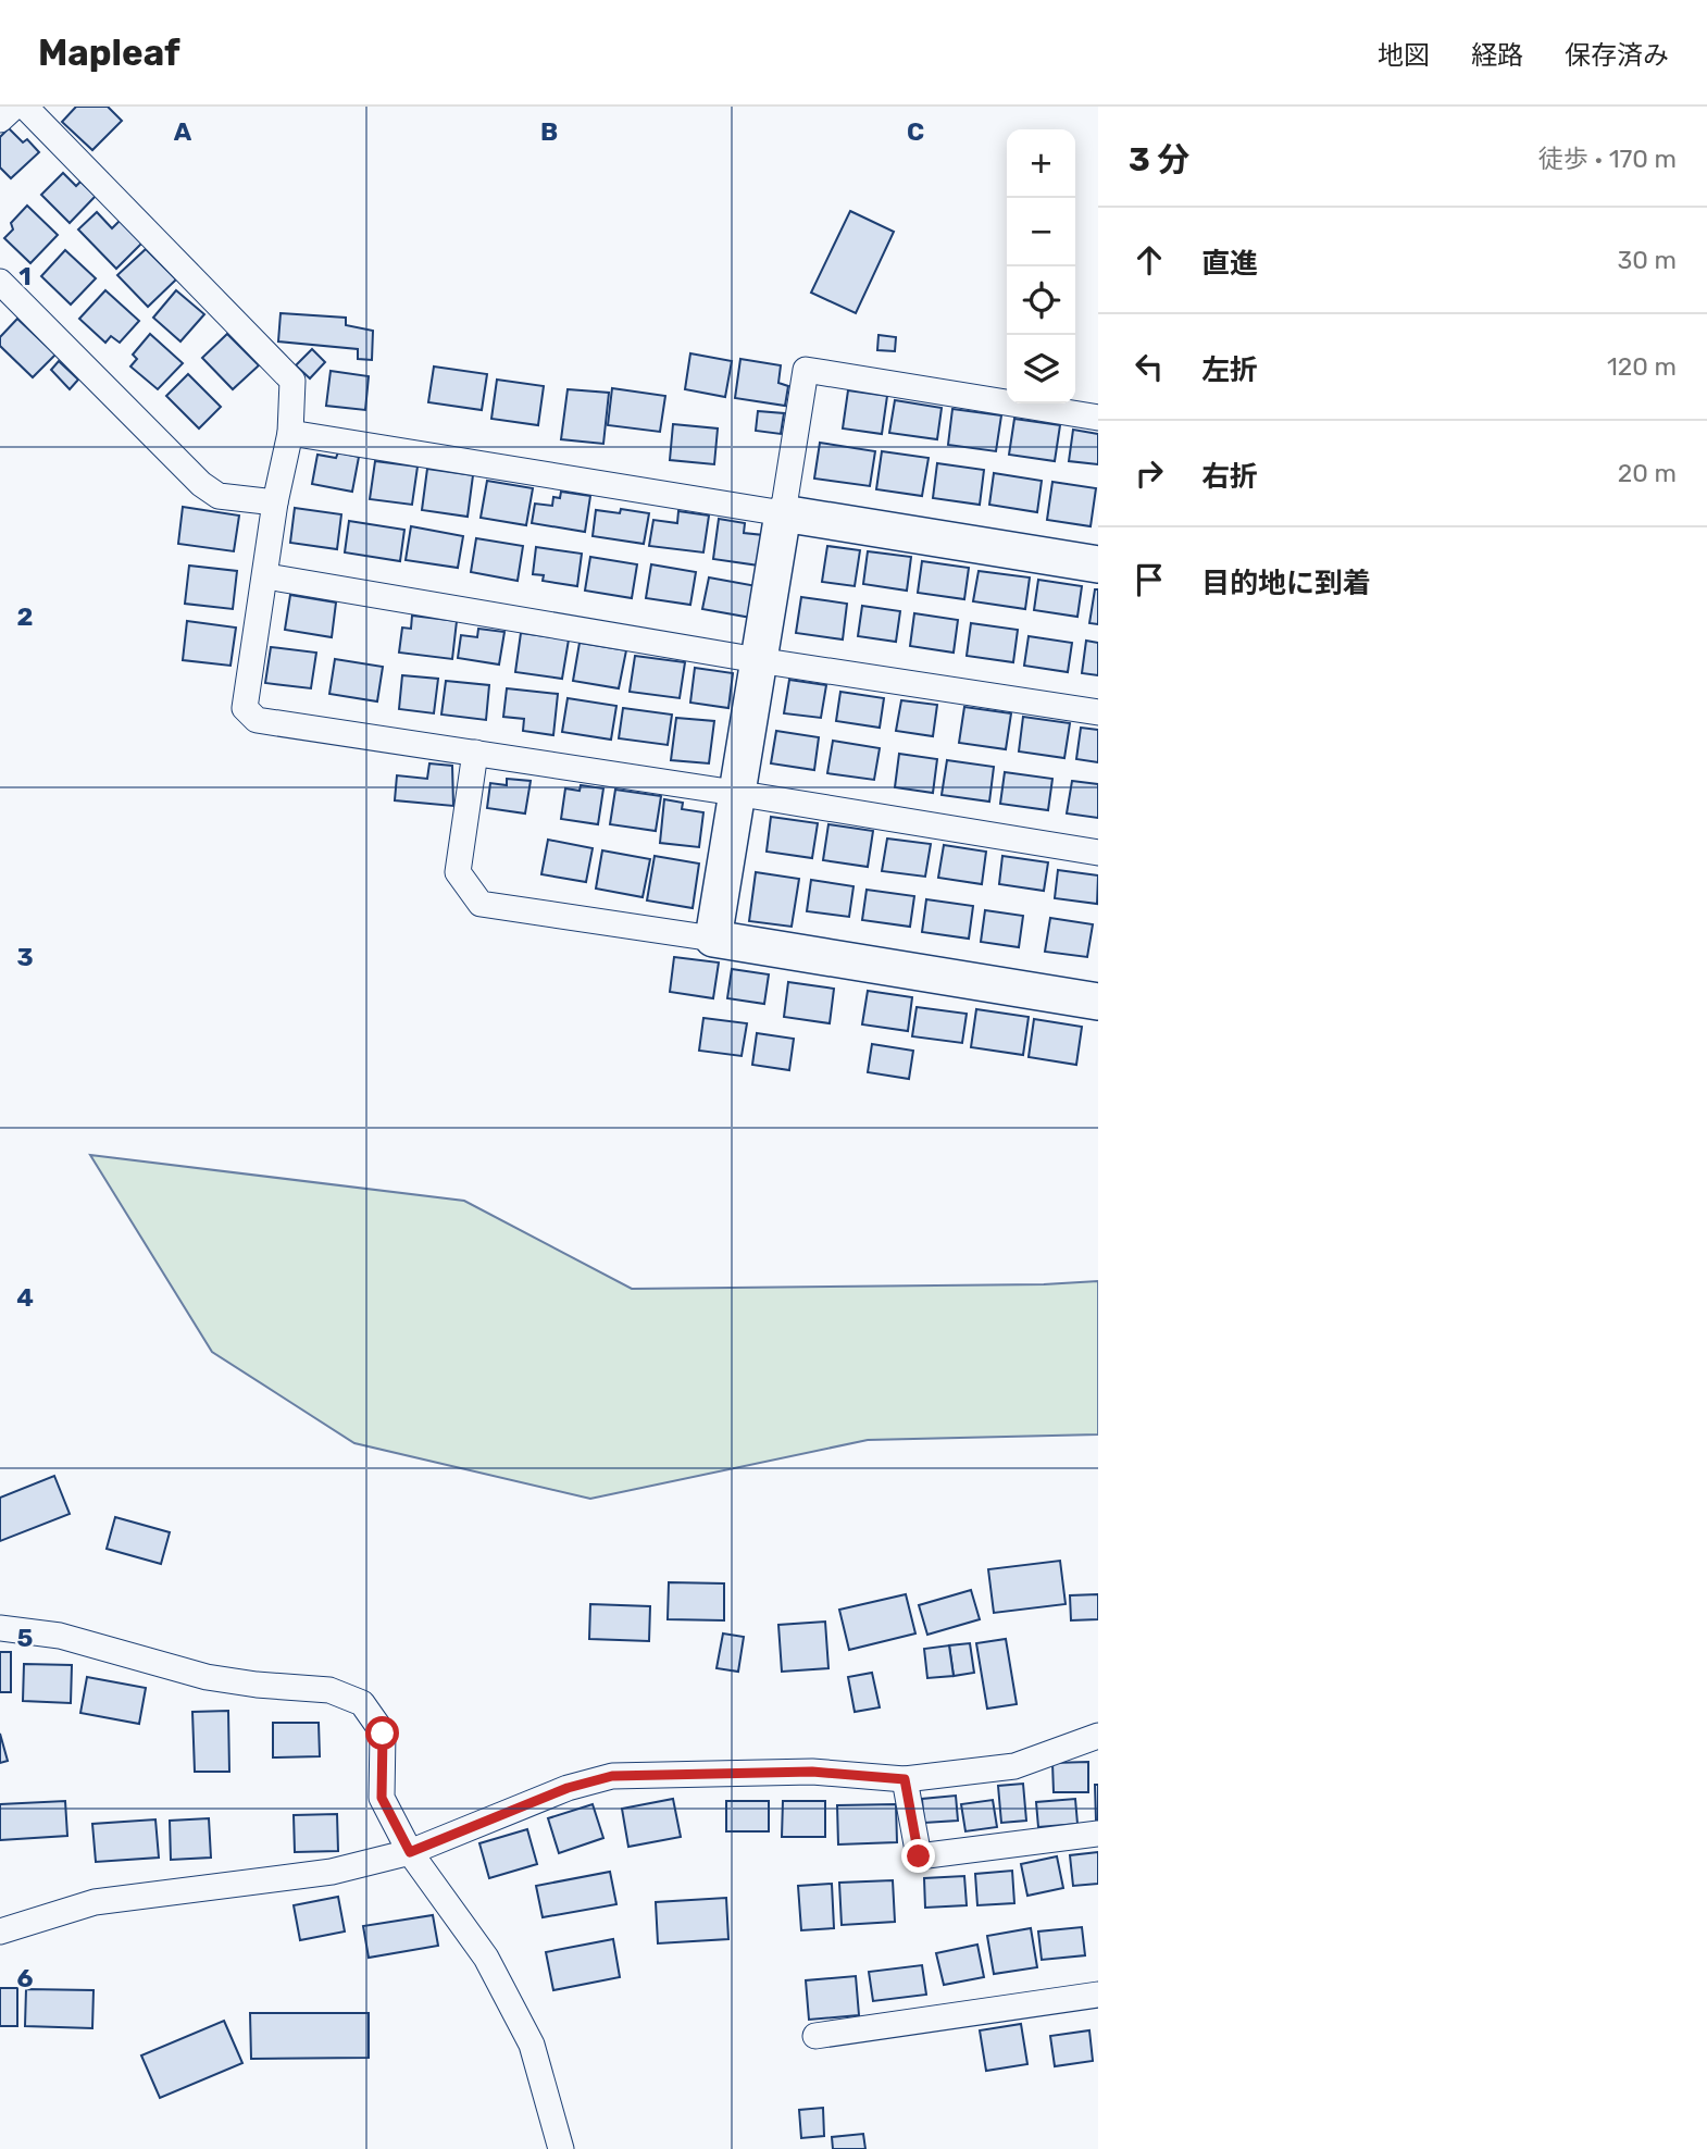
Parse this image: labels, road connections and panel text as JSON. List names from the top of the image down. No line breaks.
{"page":{"header":"Mapleaf","nav":["地図","経路","保存済み"],"heading":["3 分","徒歩 · 170 m"],"map_buttons":["+","−"],"list":[["直進","30 m"],["左折","120 m"],["右折","20 m"],"目的地に到着"]},"grid":{"columns":["A","B","C"],"rows":["1","2","3","4","5","6"]}}
